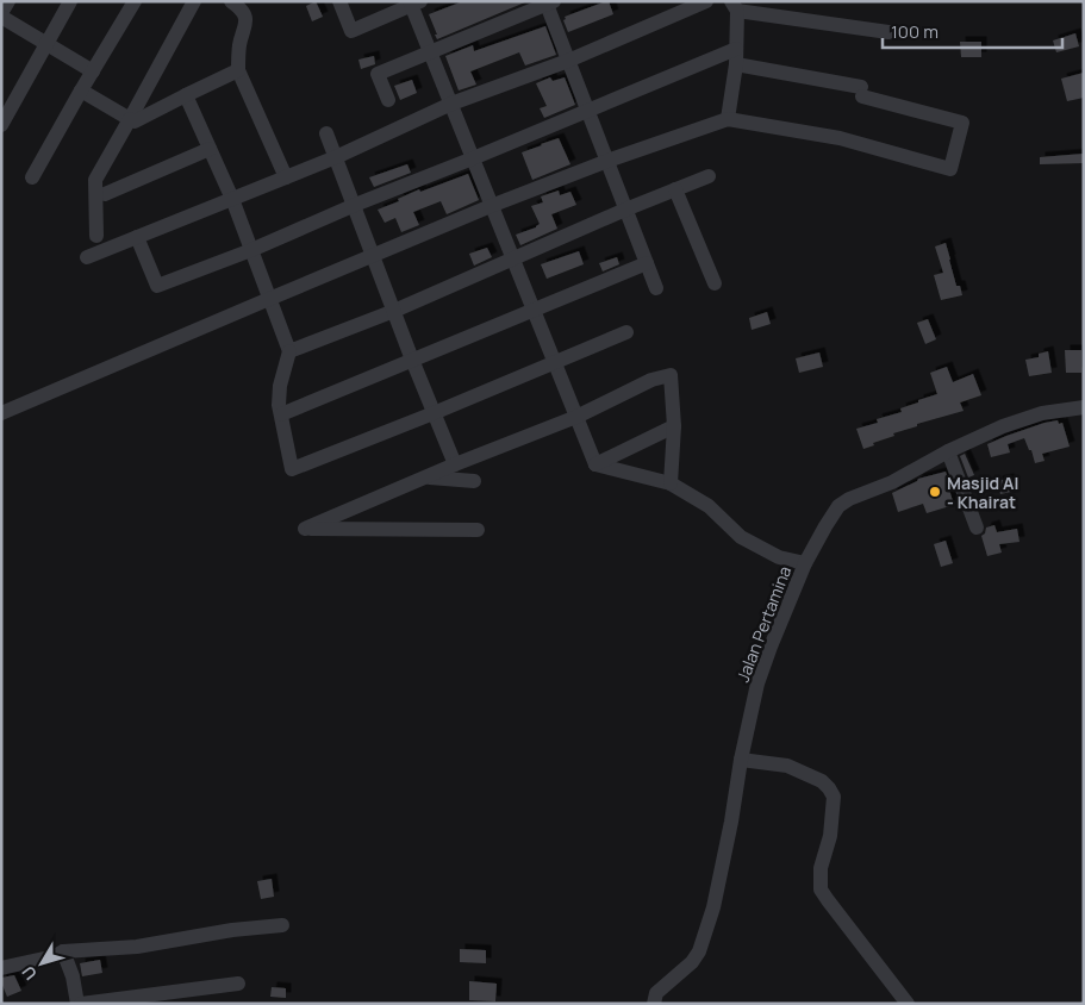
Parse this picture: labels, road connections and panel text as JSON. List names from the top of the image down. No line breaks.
{"streets":{"street":["Jalan Pertamina"]},"places":["Masjid Al - Khairat"],"scale_bar":"100 m","north":"bottom left"}
